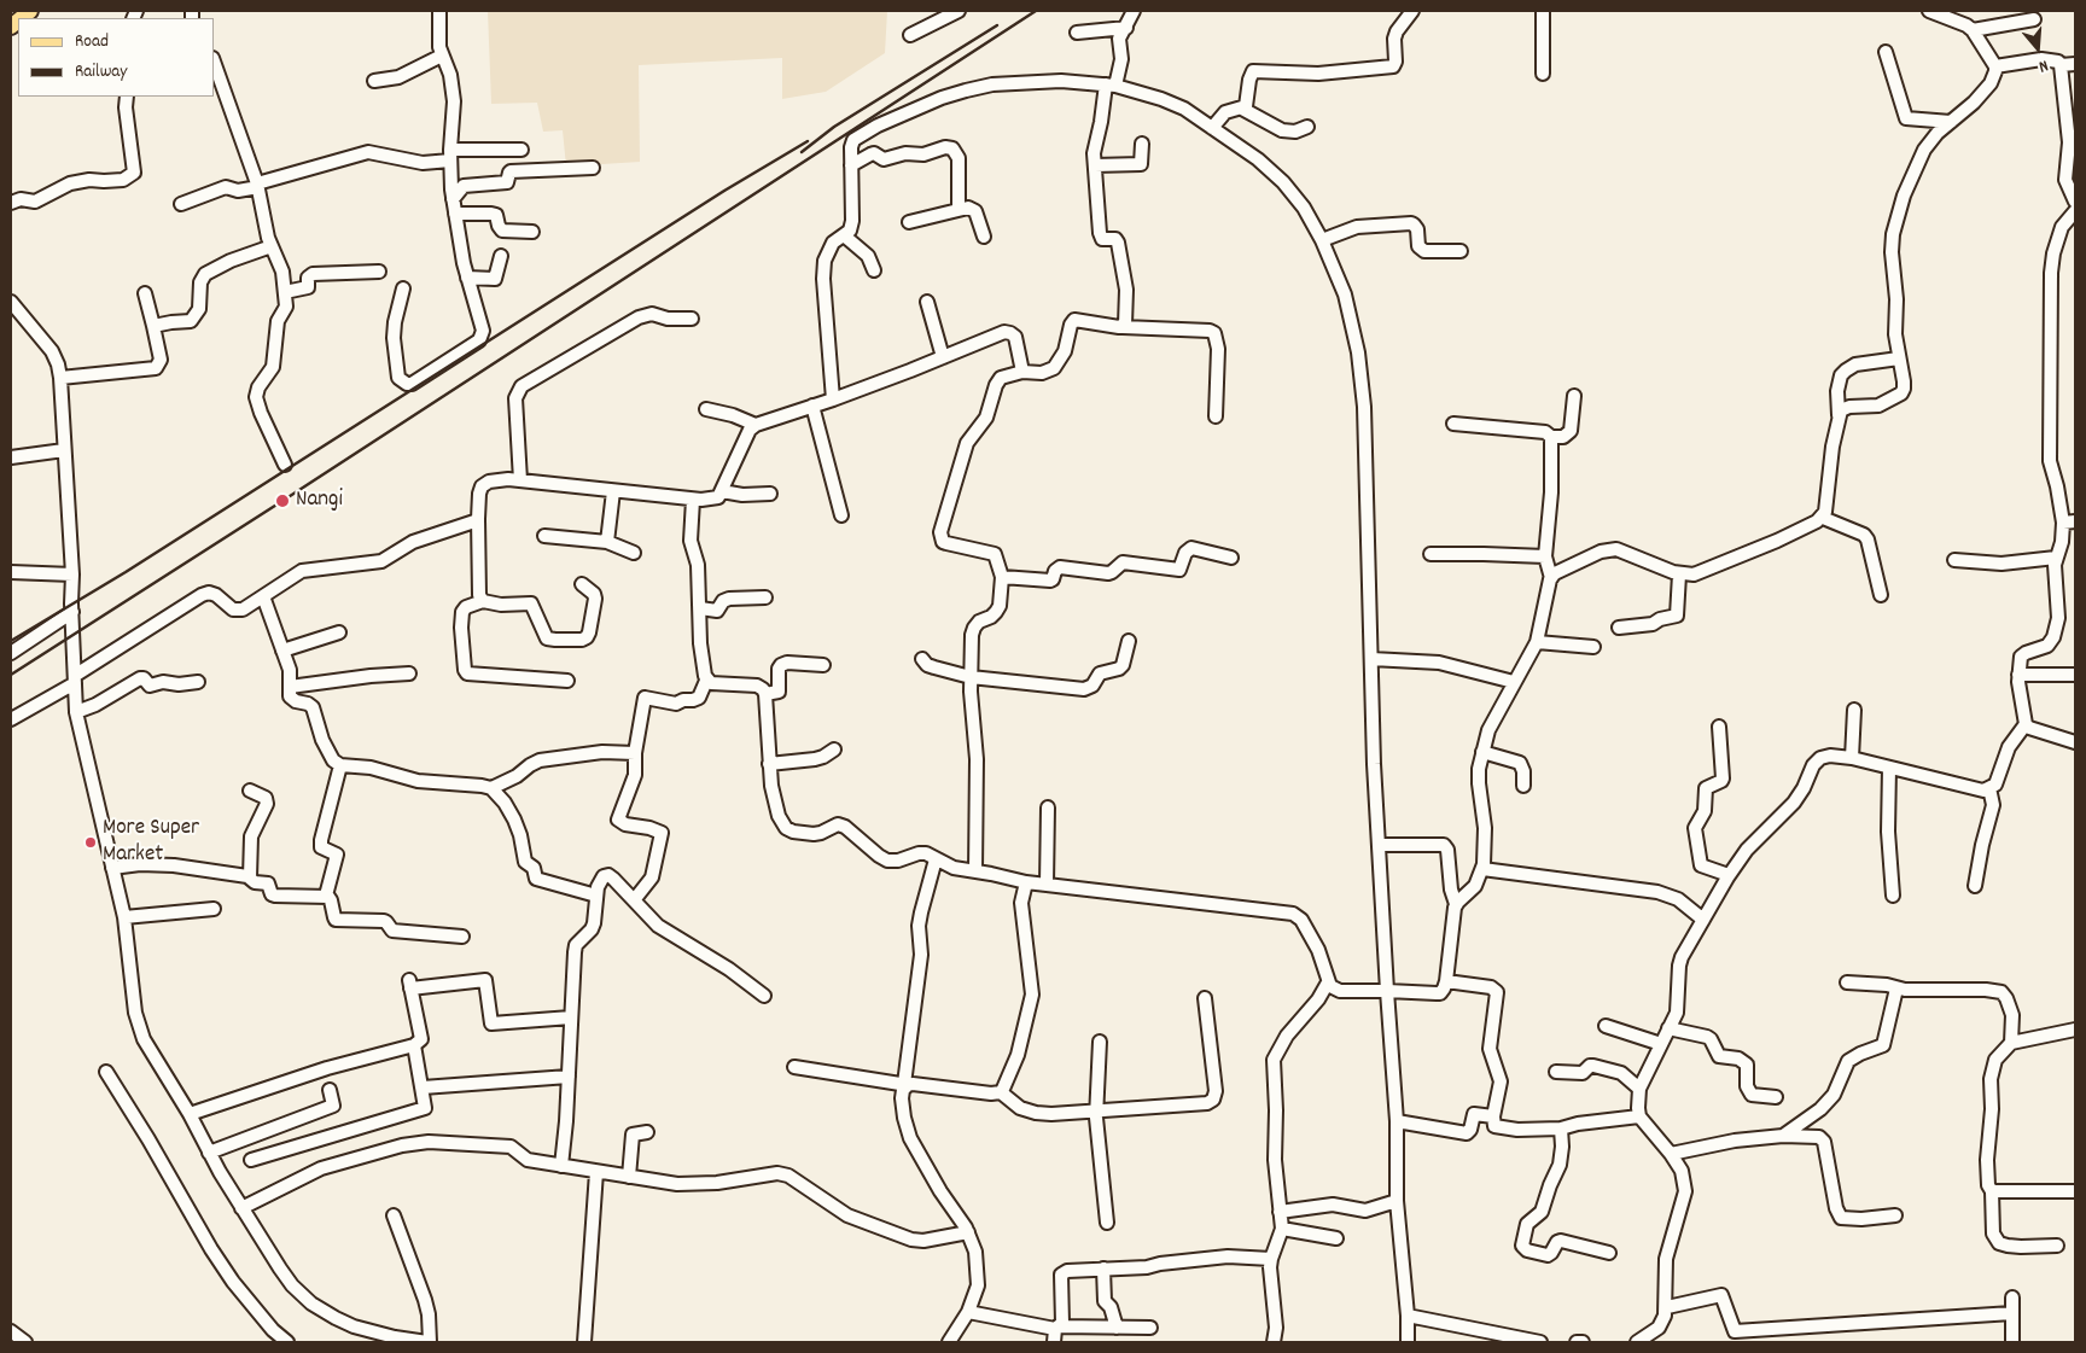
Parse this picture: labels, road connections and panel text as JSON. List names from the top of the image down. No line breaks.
{"places":["Nangi","More Super Market"],"legend":["Road","Railway"],"north":"bottom"}
